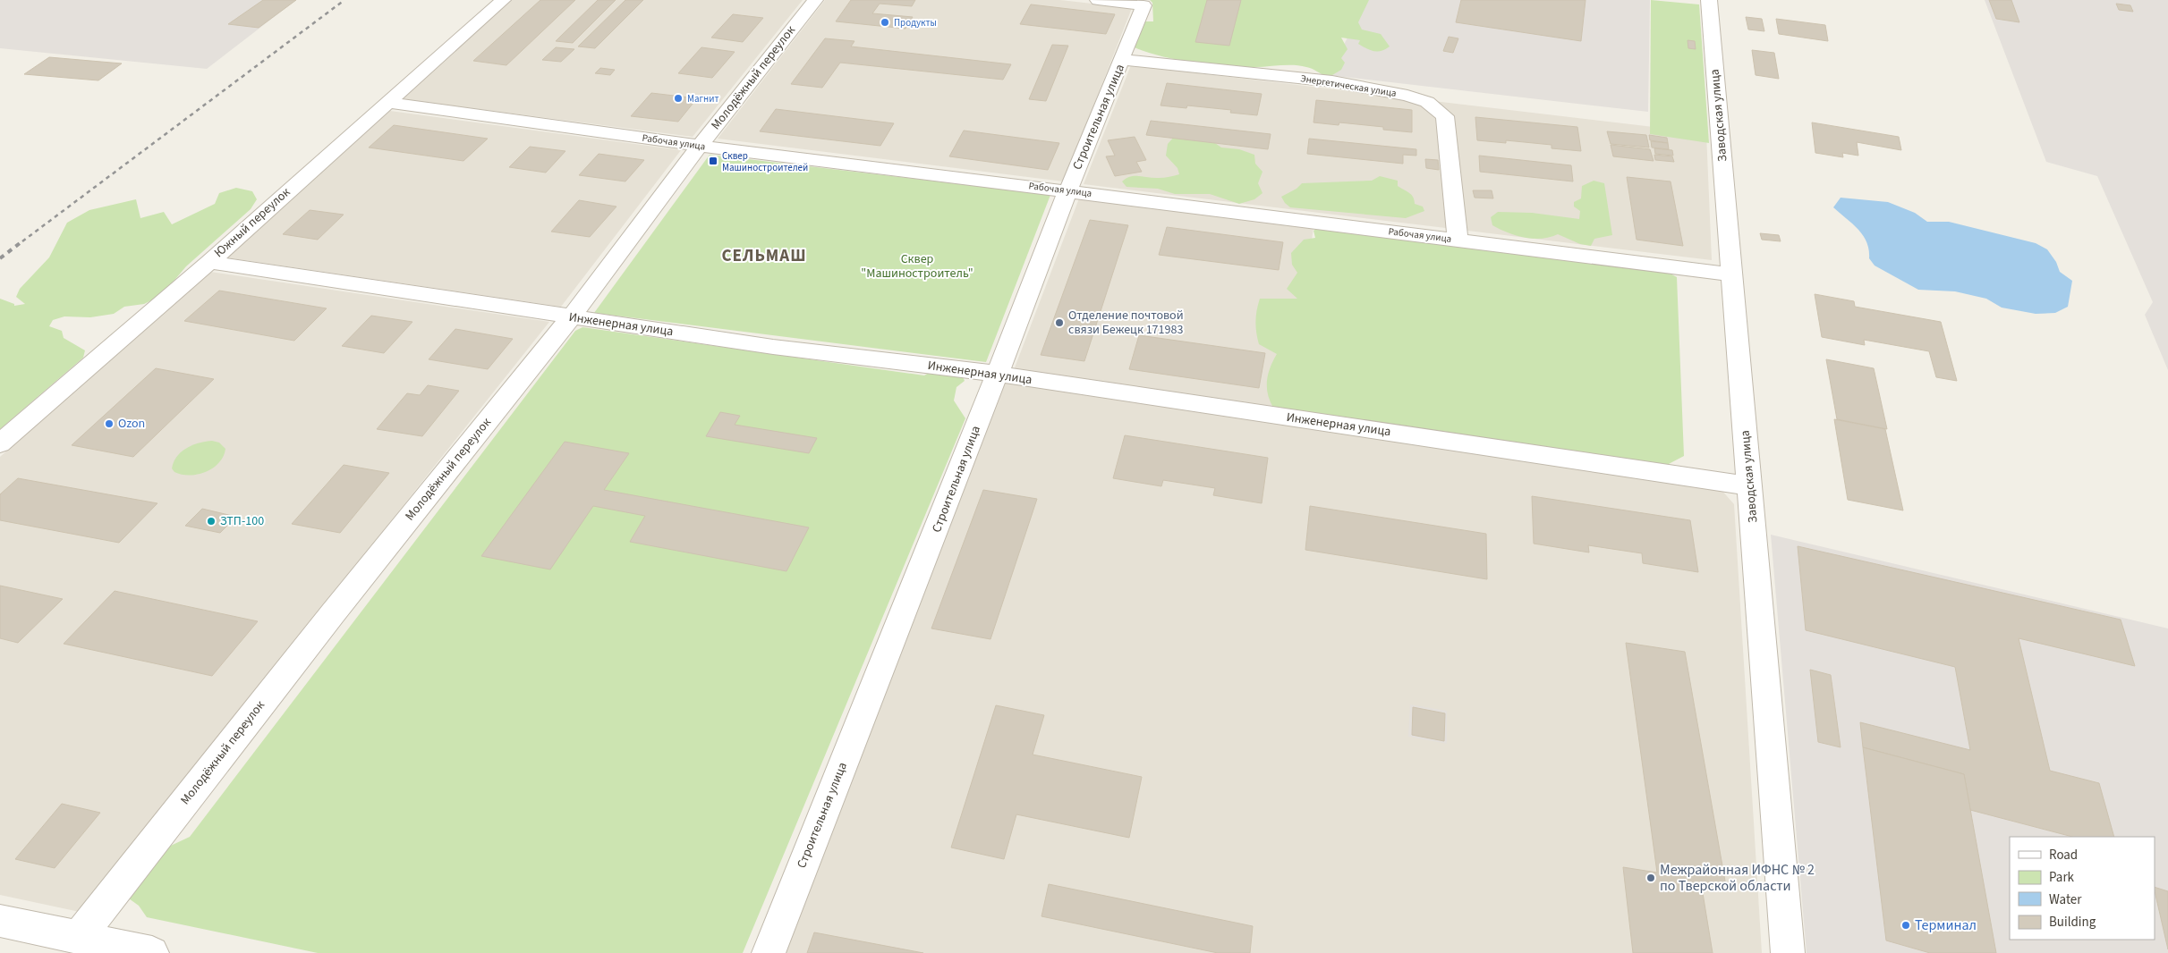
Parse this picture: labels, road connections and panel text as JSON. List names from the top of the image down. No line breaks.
{"streets":{"street":["Молодёжный переулок","Энергетическая улица","Заводская улица","Строительная улица","Рабочая улица","Южный переулок","Инженерная улица"]},"crossings":[["Молодёжный переулок","Рабочая улица"],["Молодёжный переулок","Инженерная улица"],["Энергетическая улица","Строительная улица"],["Энергетическая улица","Рабочая улица"],["Заводская улица","Рабочая улица"],["Заводская улица","Инженерная улица"],["Строительная улица","Рабочая улица"],["Строительная улица","Инженерная улица"],["Рабочая улица","Южный переулок"],["Южный переулок","Инженерная улица"]],"districts":["СЕЛЬМАШ"],"parks":["Сквер \"Машиностроитель\""],"places":{"other":["Продукты","Магнит","Отделение почтовой связи Бежецк 171983","Ozon","ЗТП-100","Межрайонная ИФНС № 2 по Тверской области","Терминал"],"transit":["Сквер Машиностроителей"]},"legend":["Road","Park","Water","Building"]}
